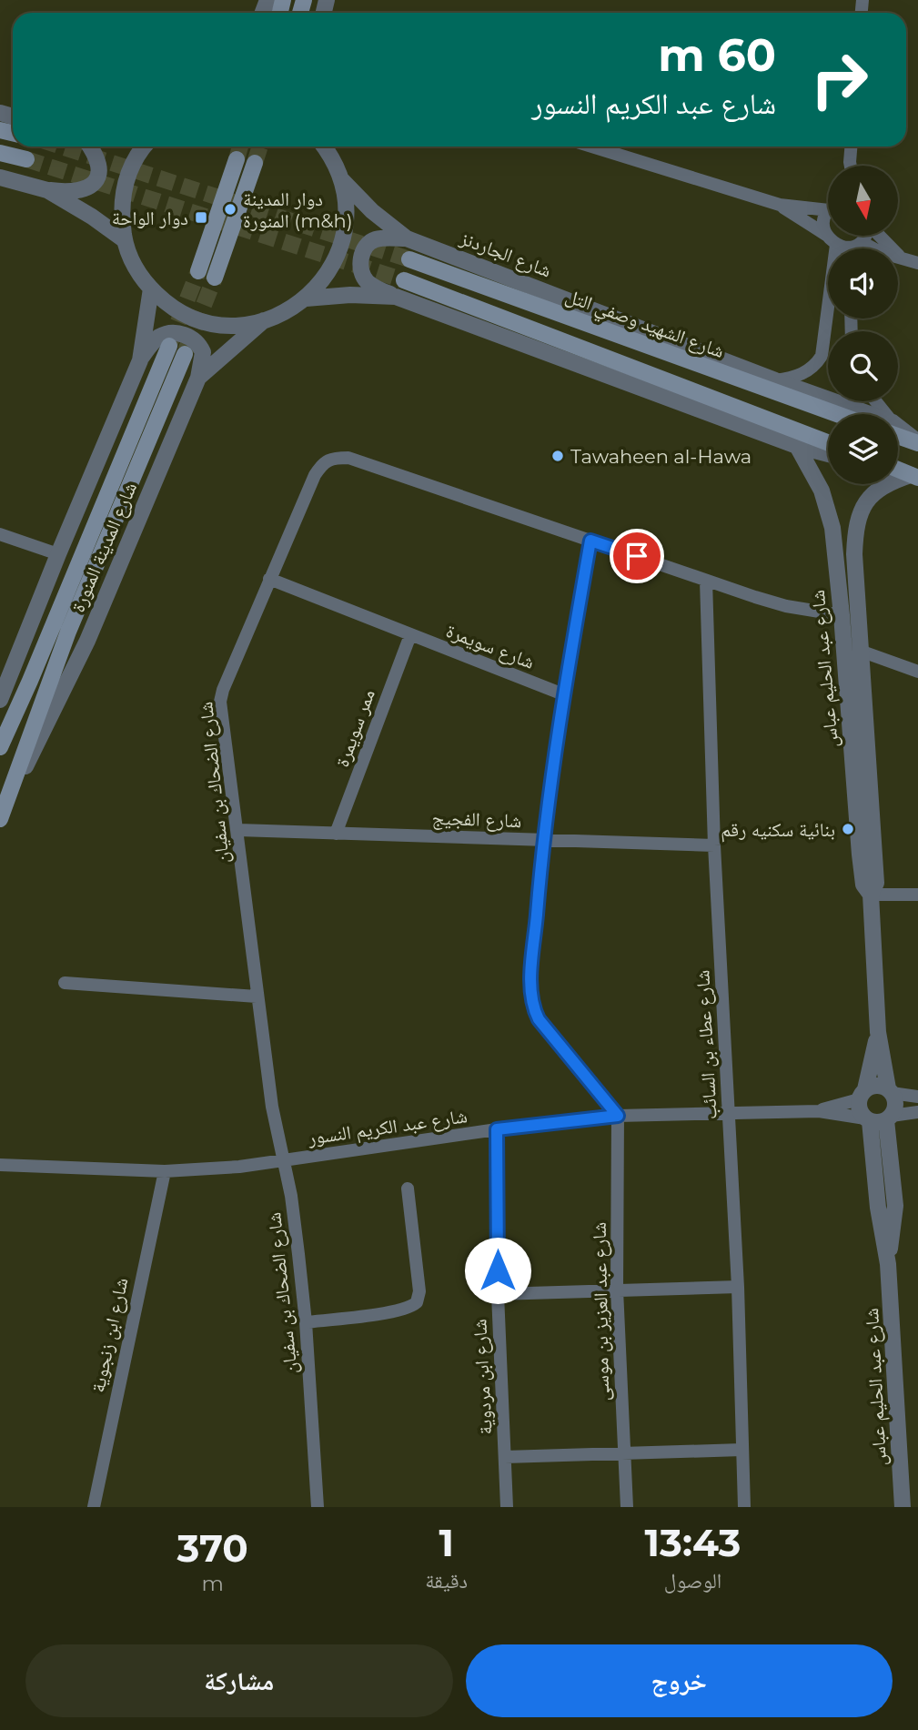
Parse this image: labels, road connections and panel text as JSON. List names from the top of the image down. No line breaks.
{"streets":{"main road":["شارع الشهيد وصفي التل","شارع المدينة المنورة"],"street":["شارع الجاردنز","شارع سويمرة","شارع عبد الحليم عباس","ممر سويمرة","شارع الضحاك بن سفيان","شارع الفجيج","شارع عطاء بن السائب","شارع عبد الكريم النسور","شارع عبد العزيز بن موسى","شارع ابن زنجوية","شارع ابن مردوية"]},"crossings":[["شارع سويمرة","ممر سويمرة"],["شارع سويمرة","شارع الضحاك بن سفيان"],["شارع عبد الحليم عباس","شارع الضحاك بن سفيان"],["شارع عبد الحليم عباس","شارع عبد الكريم النسور"],["ممر سويمرة","شارع الفجيج"],["شارع الضحاك بن سفيان","شارع الفجيج"],["شارع الضحاك بن سفيان","شارع عطاء بن السائب"],["شارع الضحاك بن سفيان","شارع عبد الكريم النسور"],["شارع الفجيج","شارع عطاء بن السائب"],["شارع عطاء بن السائب","شارع عبد الكريم النسور"],["شارع عبد الكريم النسور","شارع عبد العزيز بن موسى"],["شارع عبد الكريم النسور","شارع ابن زنجوية"],["شارع عبد الكريم النسور","شارع ابن مردوية"]],"places":{"other":["دوار المدينة المنورة (m&h)","Tawaheen al-Hawa","بنائية سكنيه رقم"],"transit":["دوار الواحة"]},"north":"bottom","page":{"turn":["60 m","شارع عبد الكريم النسور"],"eta":["13:43","الوصول","1","دقيقة","370","m"],"buttons":["خروج","مشاركة"]}}
